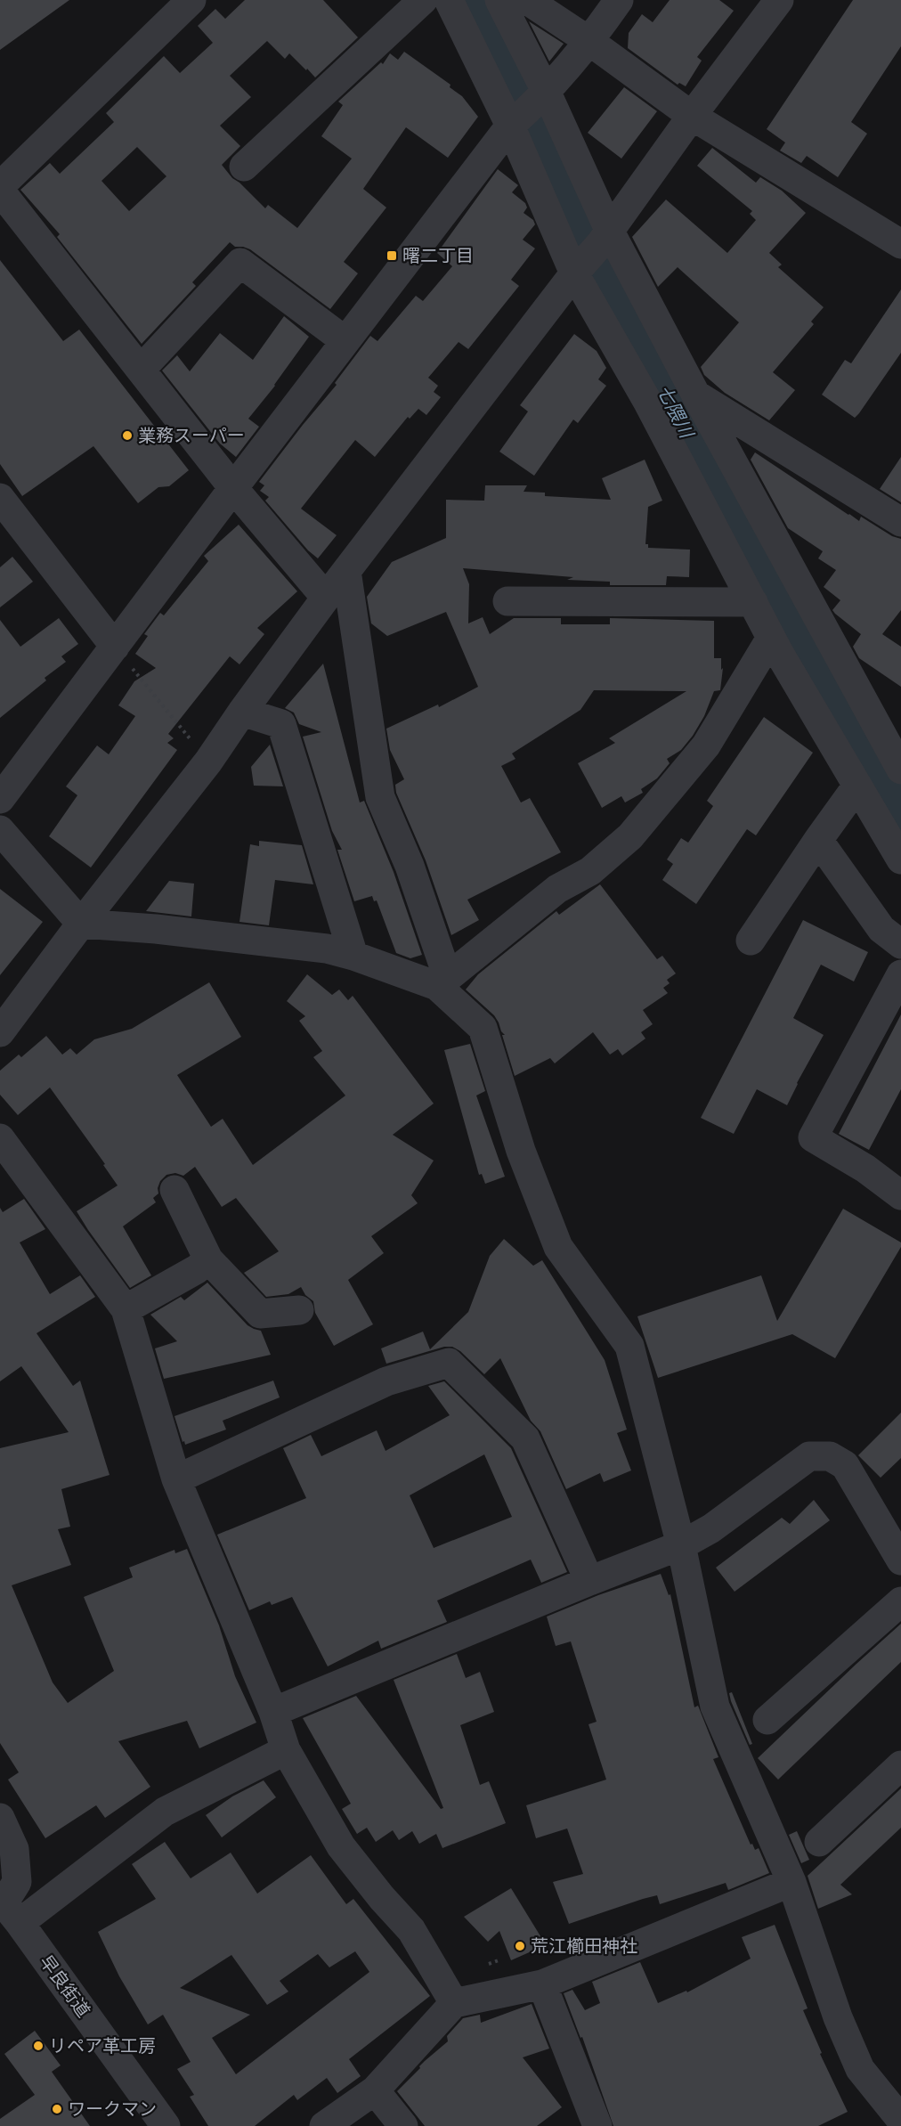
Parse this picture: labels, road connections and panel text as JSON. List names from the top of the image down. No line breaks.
{"streets":{"street":["早良街道"]},"water":["七隈川"],"places":{"transit":["曙二丁目"],"other":["業務スーパー","荒江櫛田神社","リペア革工房","ワークマン"]}}
